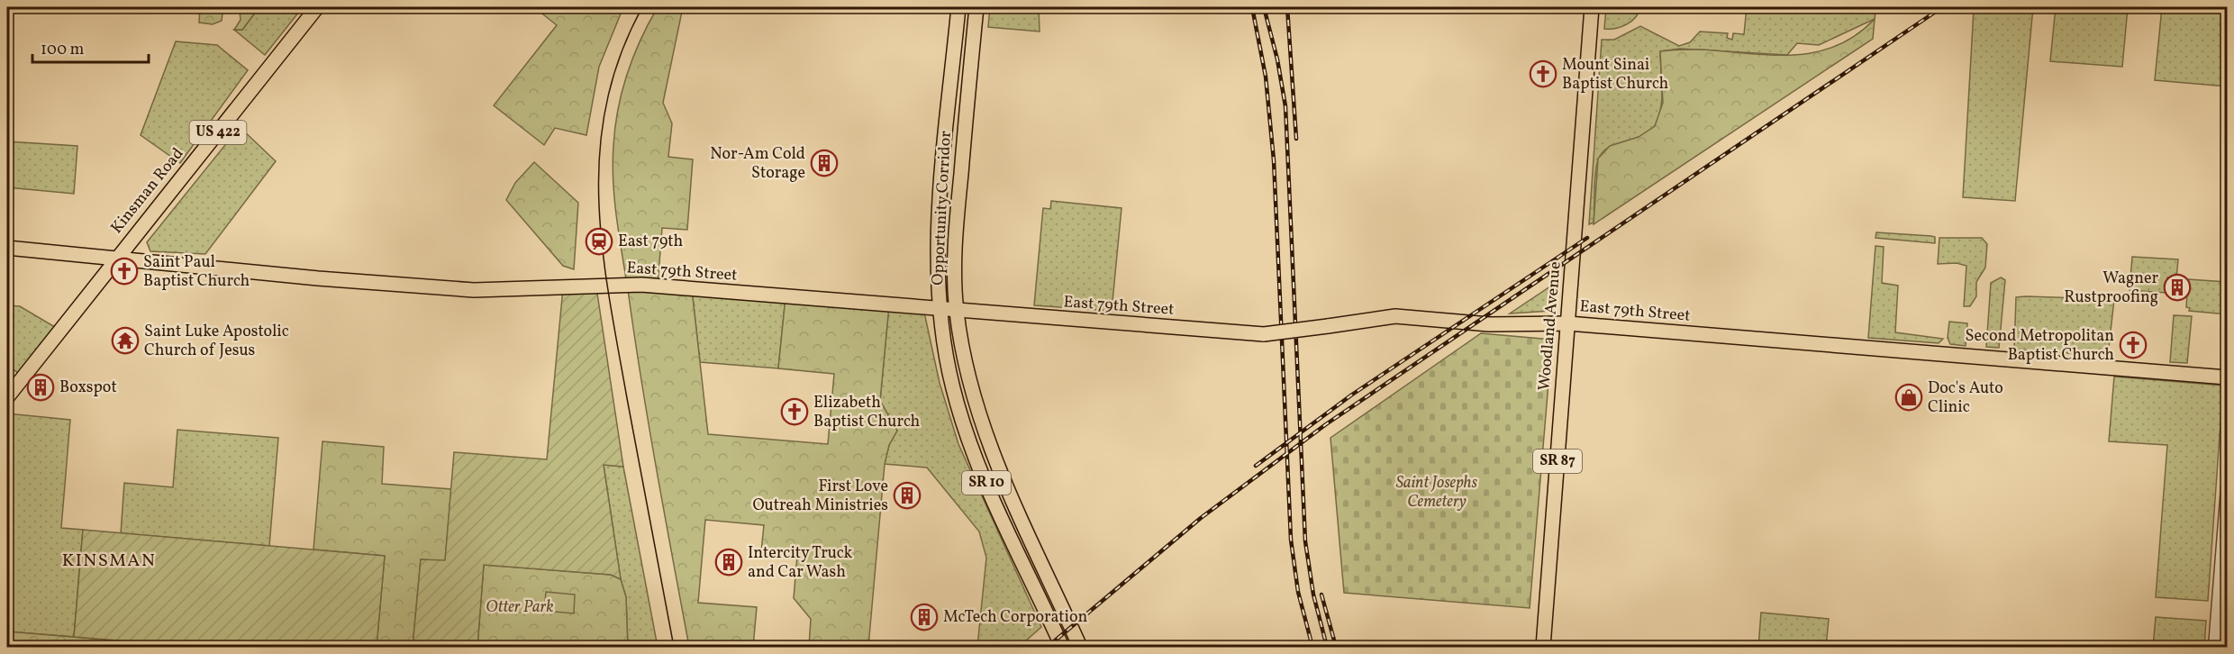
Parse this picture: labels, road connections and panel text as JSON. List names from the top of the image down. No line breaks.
{"streets":{"main road":["US 422","Kinsman Road","Opportunity Corridor","East 79th Street","Woodland Avenue","SR 87","SR 10"]},"crossings":[["Kinsman Road","East 79th Street"],["Opportunity Corridor","East 79th Street"],["East 79th Street","Woodland Avenue"]],"districts":["KINSMAN"],"parks":["Saint Josephs Cemetery","Otter Park"],"places":{"church":["Mount Sinai Baptist Church","Saint Paul Baptist Church","Second Metropolitan Baptist Church","Elizabeth Baptist Church"],"building":["Nor-Am Cold Storage","Wagner Rustproofing","Boxspot","First Love Outreah Ministries","Intercity Truck and Car Wash","McTech Corporation"],"station":["East 79th"],"temple":["Saint Luke Apostolic Church of Jesus"],"shop":["Doc's Auto Clinic"]},"scale_bar":"100 m"}
